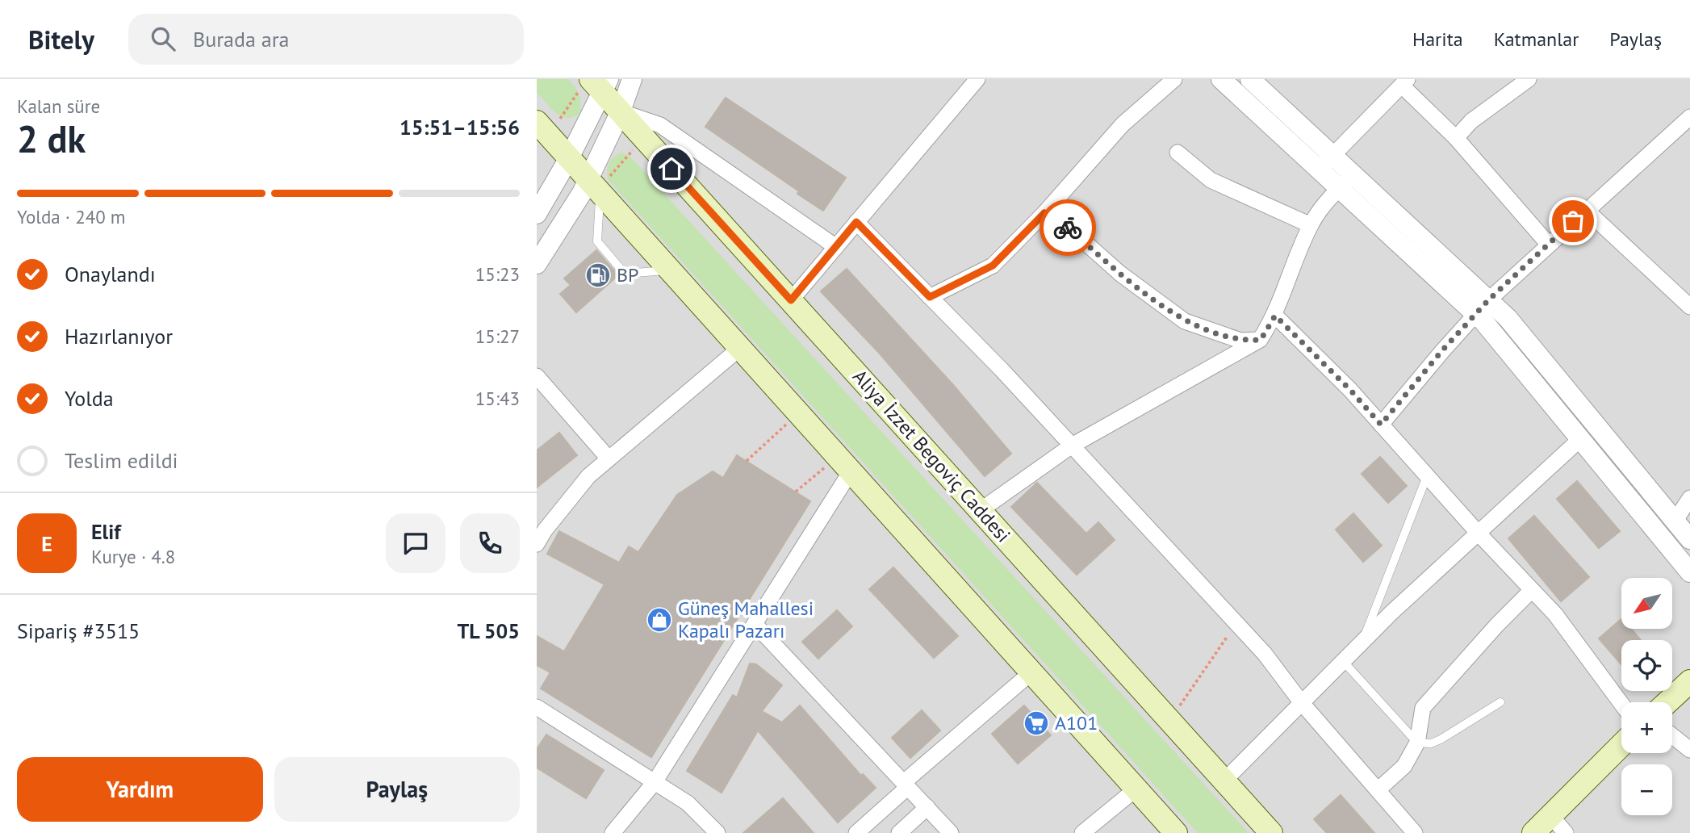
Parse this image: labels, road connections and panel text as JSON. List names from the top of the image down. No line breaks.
{"streets":{"main road":["Aliya İzzet Begoviç Caddesi"]},"places":{"fuel station":["BP"],"shop":["Güneş Mahallesi Kapalı Pazarı"],"supermarket":["A101"]},"north":"bottom left","page":{"header":"Bitely","search":"Burada ara","nav":["Harita","Katmanlar","Paylaş"],"heading":["2 dk","Kalan süre","15:51–15:56"],"panel":["Elif","Kurye · 4.8","Sipariş #3515","TL 505"],"bar":"Yolda · 240 m","list":[["Onaylandı","15:23"],["Hazırlanıyor","15:27"],["Yolda","15:43"],"Teslim edildi"],"round":"E","map_buttons":["+","−"],"buttons":["Yardım","Paylaş"]}}
